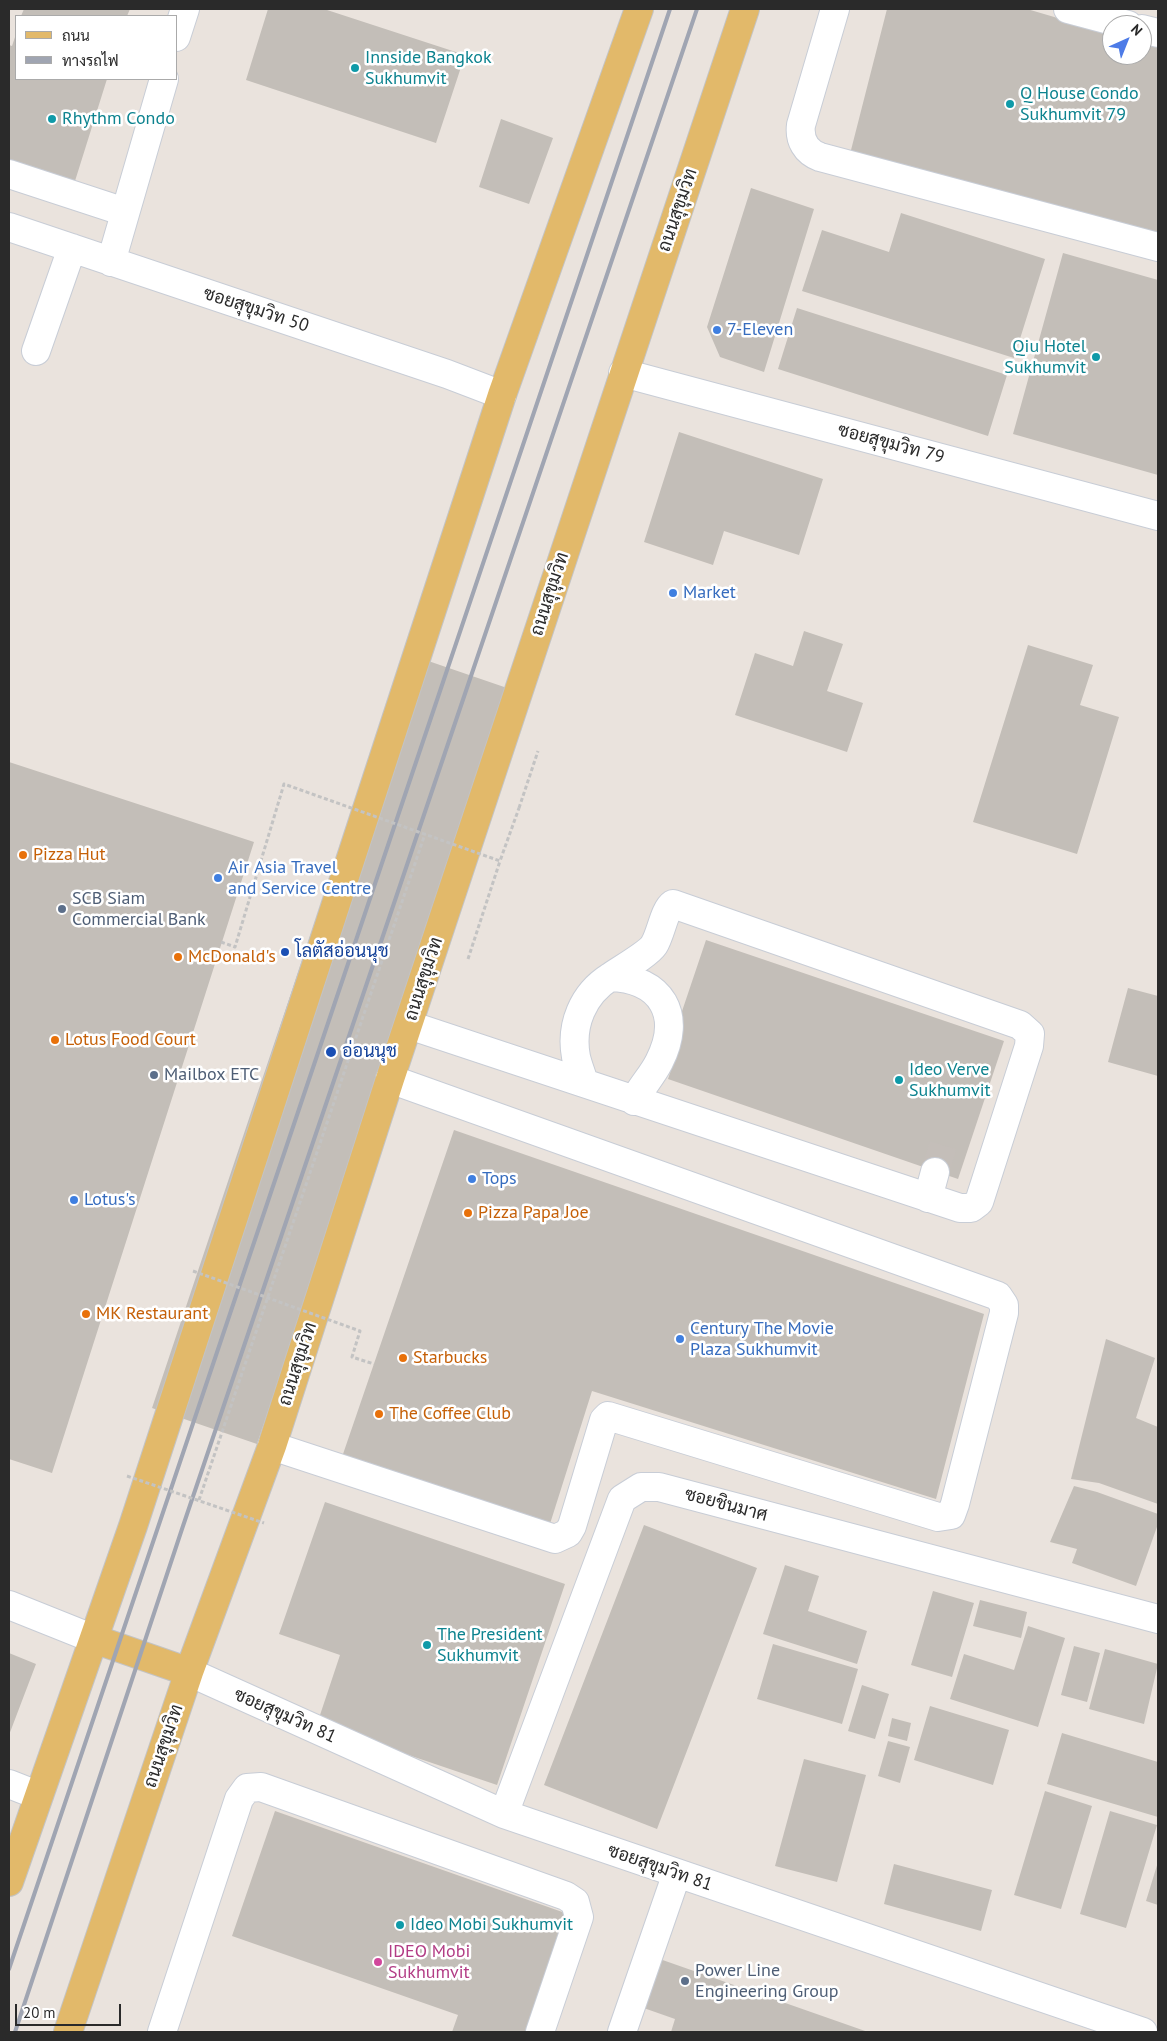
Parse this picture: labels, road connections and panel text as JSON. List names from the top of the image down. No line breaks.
{"streets":{"main road":["ถนนสุขุมวิท"],"street":["ซอยสุขุมวิท 50","ซอยสุขุมวิท 79","ซอยชินมาศ","ซอยสุขุมวิท 81"]},"crossings":[["ถนนสุขุมวิท","ซอยสุขุมวิท 79"],["ถนนสุขุมวิท","ซอยสุขุมวิท 81"],["ซอยชินมาศ","ซอยสุขุมวิท 81"]],"places":["Innside Bangkok Sukhumvit","Q House Condo Sukhumvit 79","Rhythm Condo","7-Eleven","Qiu Hotel Sukhumvit","Market","Pizza Hut","Air Asia Travel and Service Centre","SCB Siam Commercial Bank","โลตัสอ่อนนุช","McDonald's","Lotus Food Court","อ่อนนุช","Mailbox ETC","Ideo Verve Sukhumvit","Tops","Lotus's","Pizza Papa Joe","MK Restaurant","Century The Movie Plaza Sukhumvit","Starbucks","The Coffee Club","The President Sukhumvit","Ideo Mobi Sukhumvit","IDEO Mobi Sukhumvit","Power Line Engineering Group"],"legend":["ถนน","ทางรถไฟ"],"scale_bar":"20 m","north":"top right"}
